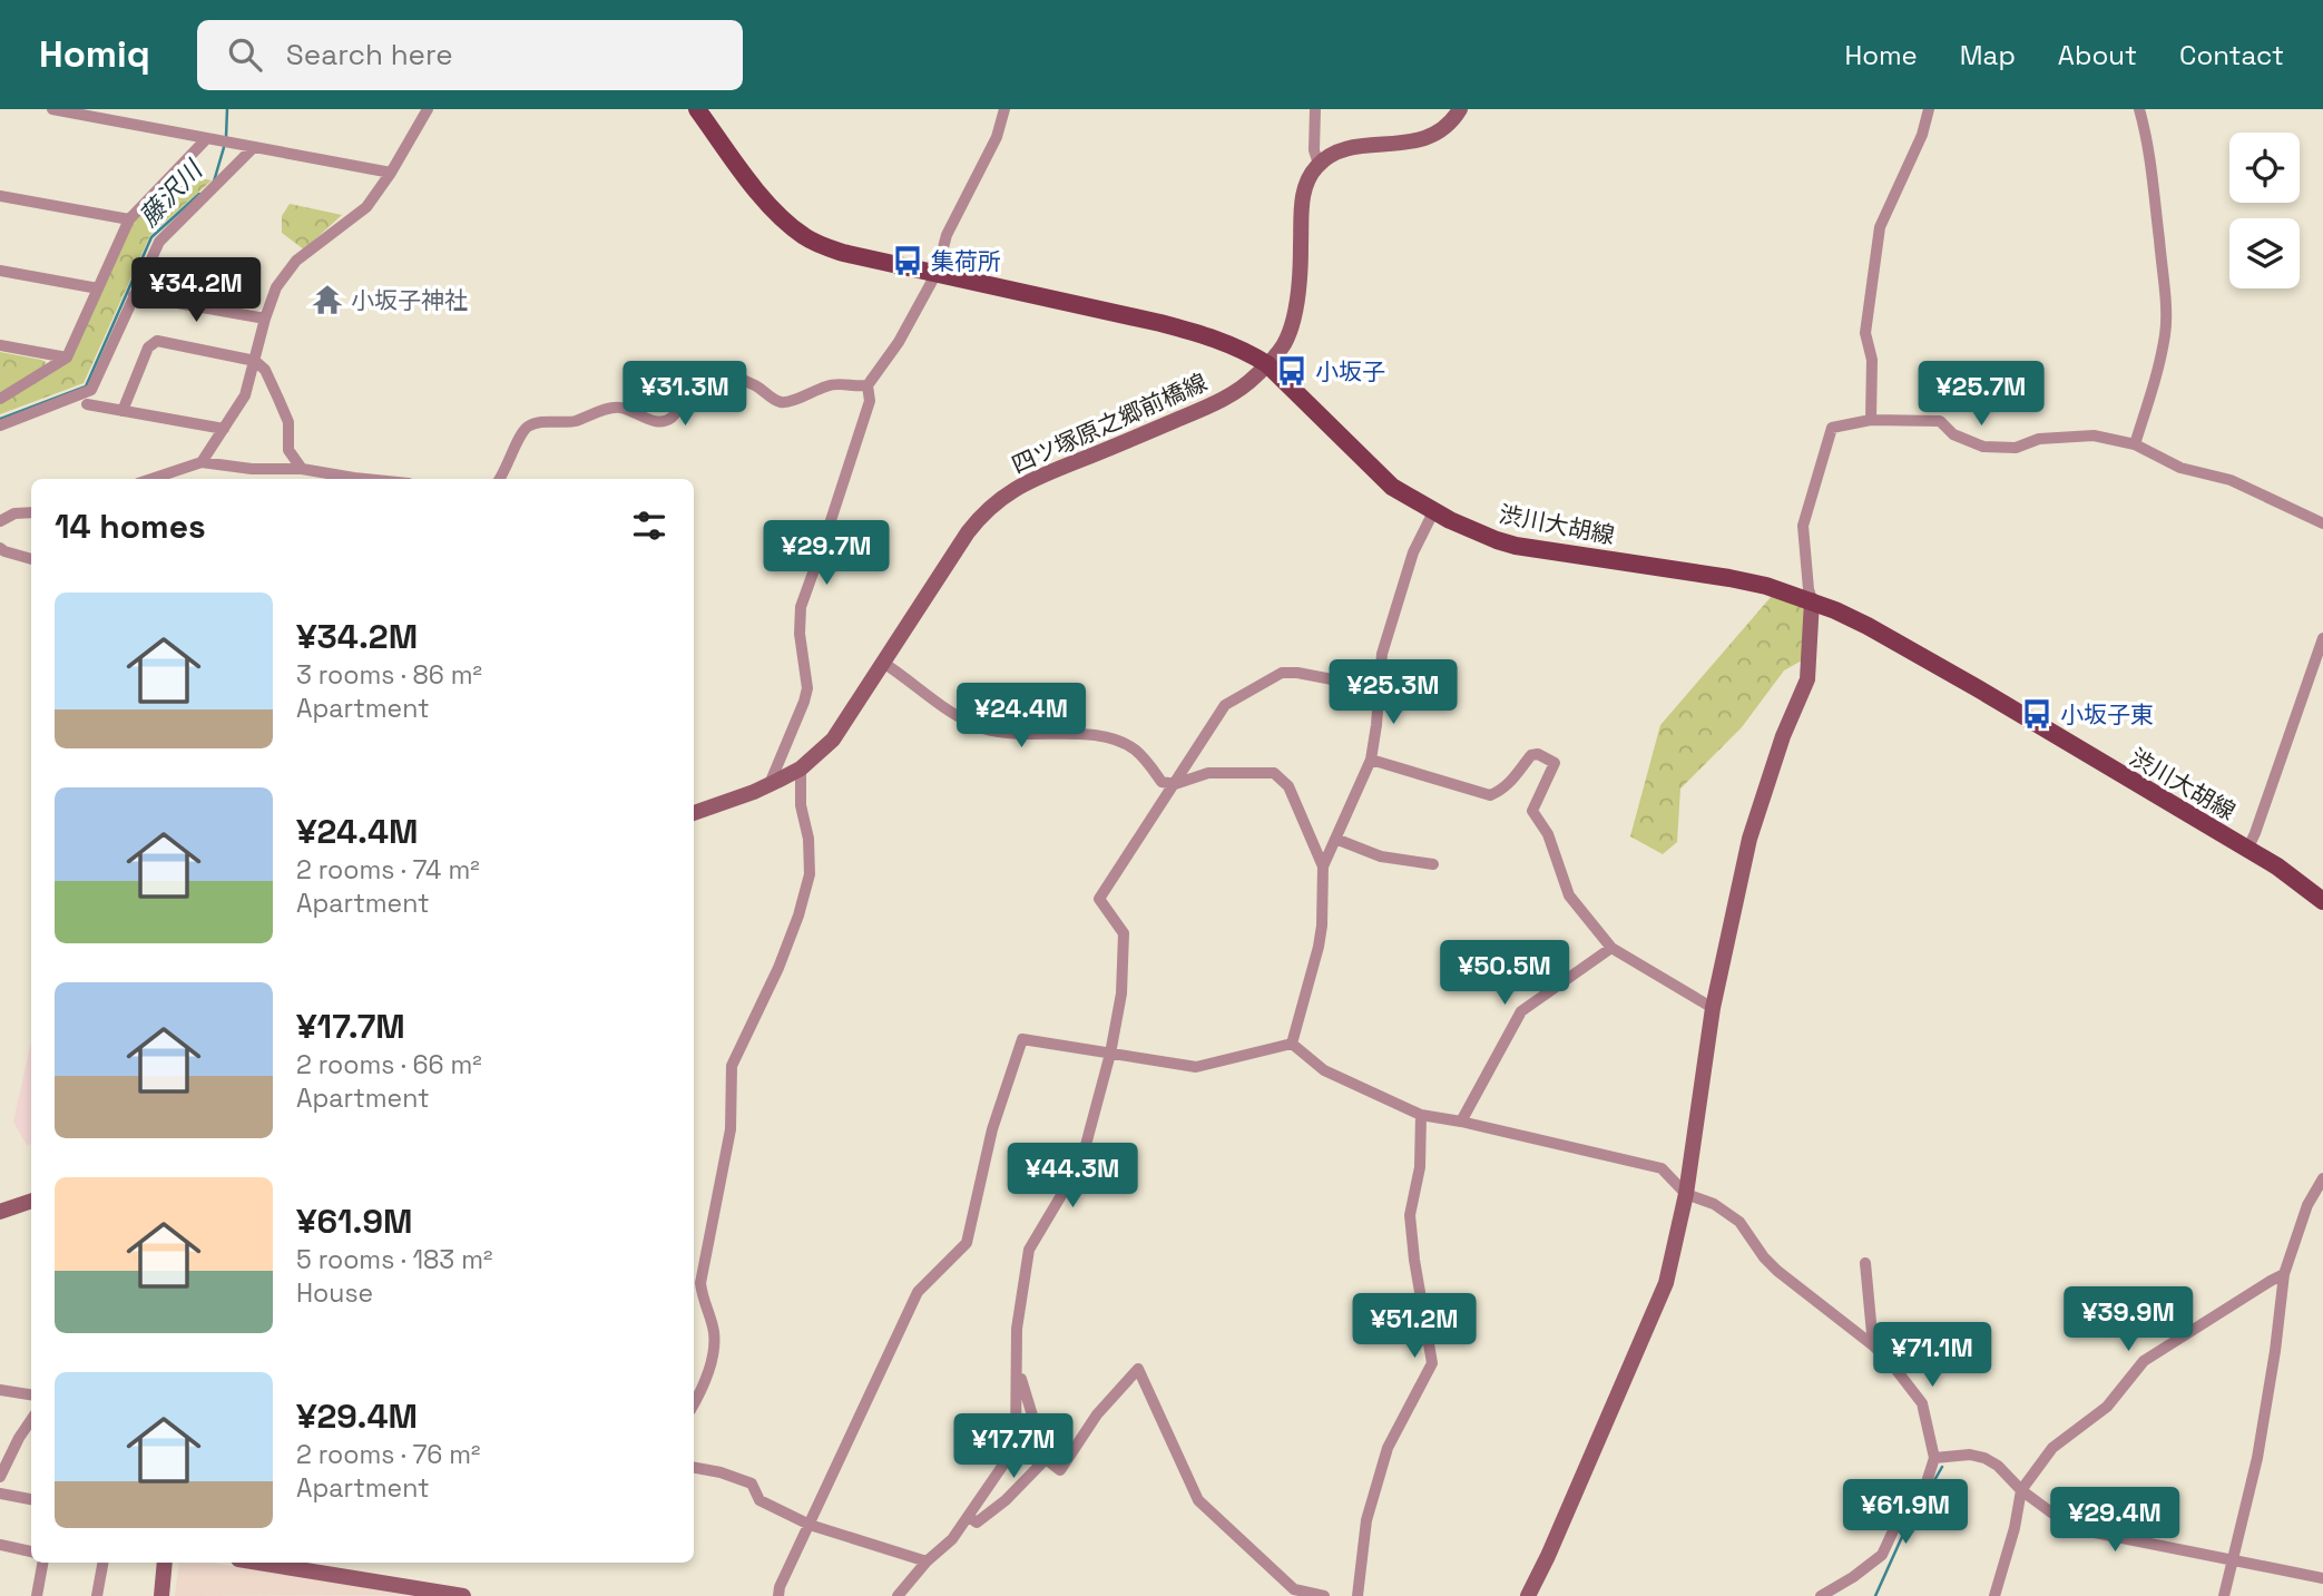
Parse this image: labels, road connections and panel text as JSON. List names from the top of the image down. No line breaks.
{"streets":{"main road":["渋川大胡線"],"street":["四ツ塚原之郷前橋線"]},"crossings":[["四ツ塚原之郷前橋線","渋川大胡線"]],"water":["藤沢川"],"places":{"bus stop":["集荷所","小坂子","小坂子東"],"temple":["小坂子神社"]},"page":{"header":"Homiq","search":"Search here","nav":["Home","Map","About","Contact"],"price":["¥34.2M","¥31.3M","¥25.7M","¥29.7M","¥25.3M","¥24.4M","¥50.5M","¥44.3M","¥39.9M","¥51.2M","¥71.1M","¥17.7M","¥61.9M","¥29.4M"],"heading":"14 homes","list":[{"name":"¥34.2M","note":"3 rooms · 86 m² · Apartment"},{"name":"¥24.4M","note":"2 rooms · 74 m² · Apartment"},{"name":"¥17.7M","note":"2 rooms · 66 m² · Apartment"},{"name":"¥61.9M","note":"5 rooms · 183 m² · House"},{"name":"¥29.4M","note":"2 rooms · 76 m² · Apartment"}]}}
